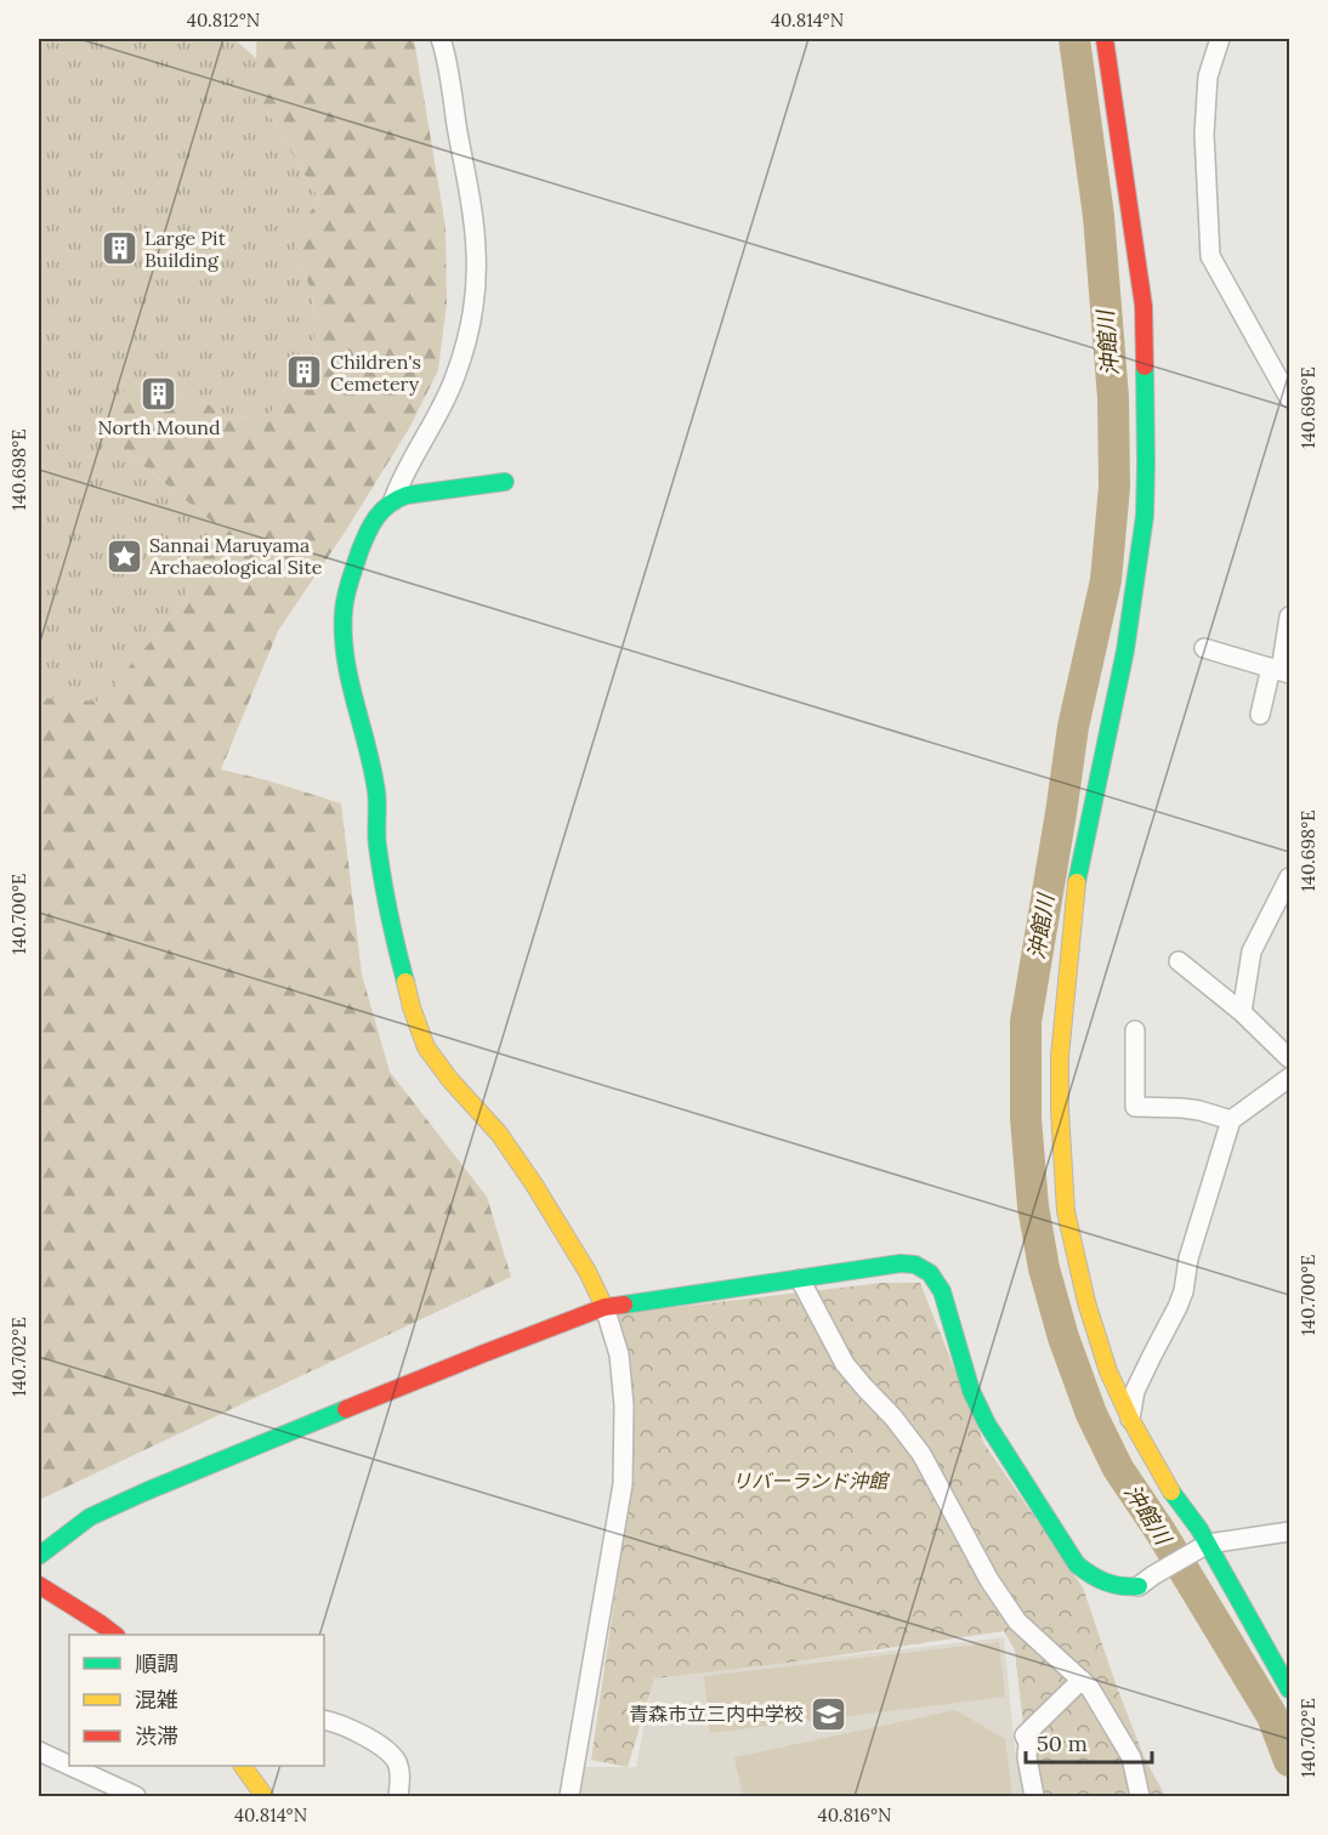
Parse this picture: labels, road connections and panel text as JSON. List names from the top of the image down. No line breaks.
{"water":["沖館川"],"parks":["リバーランド沖館"],"places":{"building":["Large Pit Building","Children's Cemetery","North Mound"],"place":["Sannai Maruyama Archaeological Site"],"school or university":["青森市立三内中学校"]},"legend":["順調","混雑","渋滞"],"scale_bar":"50 m","coordinates":["40.812°N","40.814°N","140.696°E","140.698°E","140.700°E","140.702°E","40.816°N"]}
